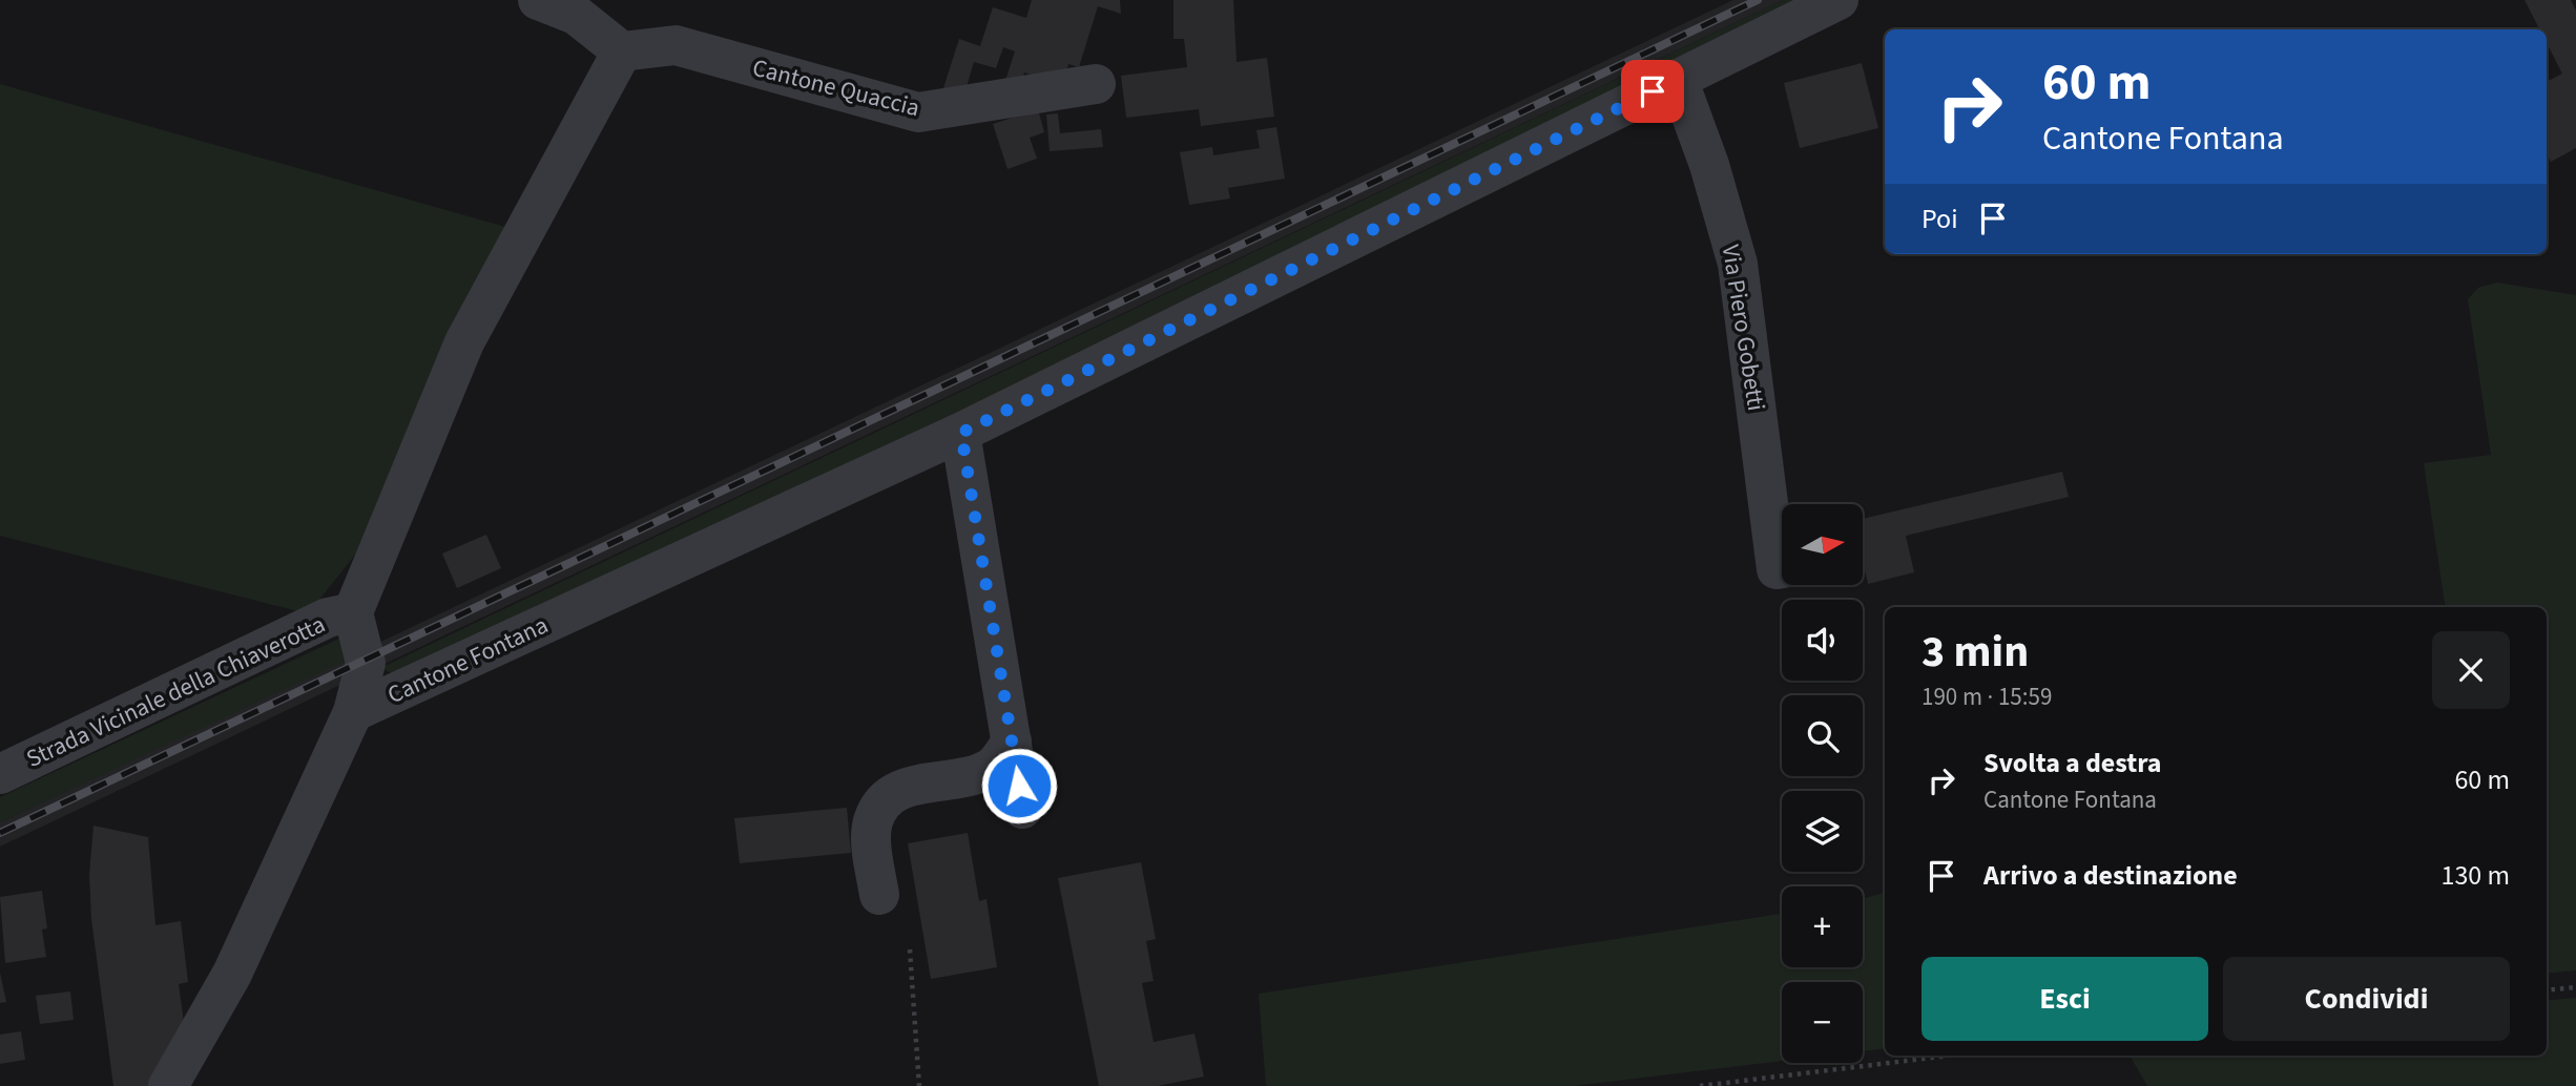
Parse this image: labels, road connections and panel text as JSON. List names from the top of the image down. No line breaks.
{"streets":{"street":["Cantone Quaccia","Via Piero Gobetti","Cantone Fontana","Strada Vicinale della Chiaverotta"]},"crossings":[["Via Piero Gobetti","Cantone Fontana"]],"north":"right","page":{"turn":["60 m","Cantone Fontana"],"then":"Poi","map_buttons":["+","−"],"heading":["3 min","190 m · 15:59"],"list":[{"name":"Svolta a destra","note":"Cantone Fontana","value":"60 m"},{"name":"Arrivo a destinazione","value":"130 m"}],"buttons":["Esci","Condividi"]}}
